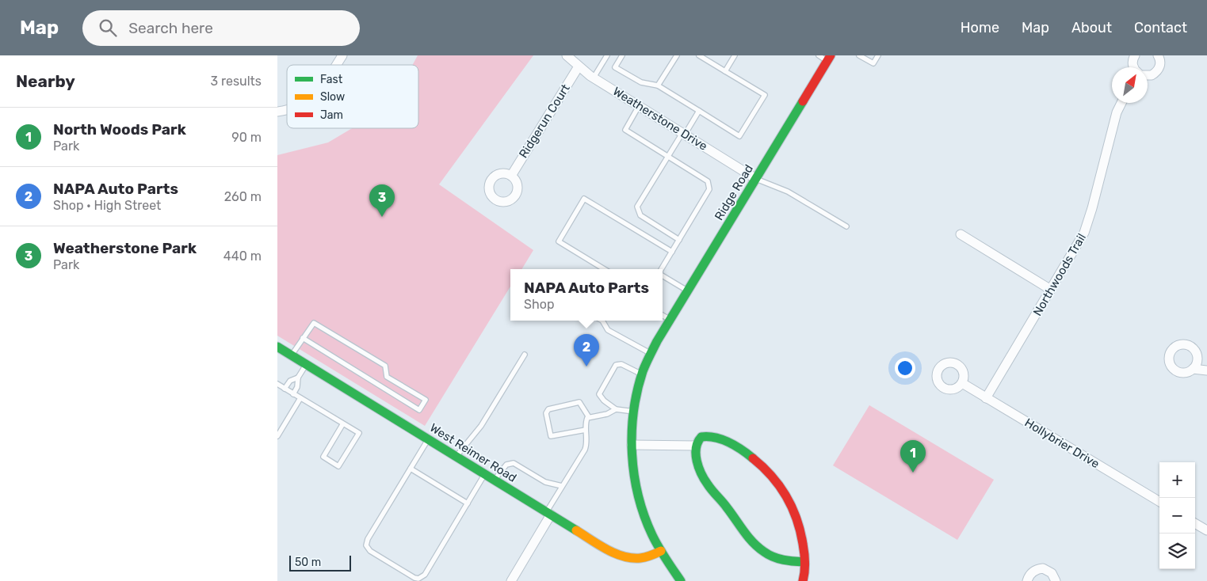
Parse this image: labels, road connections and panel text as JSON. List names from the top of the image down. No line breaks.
{"streets":{"street":["Weatherstone Drive","Ridgerun Court","Ridge Road","Northwoods Trail","Hollybrier Drive","West Reimer Road"]},"crossings":[["Weatherstone Drive","Ridgerun Court"],["Weatherstone Drive","Ridge Road"],["Ridge Road","West Reimer Road"],["Northwoods Trail","Hollybrier Drive"]],"legend":["Fast","Slow","Jam"],"scale_bar":"50 m","north":"top right","page":{"header":"Map","search":"Search here","nav":["Home","Map","About","Contact"],"heading":["Nearby","3 results"],"list":[{"mark":"1","name":"North Woods Park","note":"Park","value":"90 m"},{"mark":"2","name":"NAPA Auto Parts","note":"Shop · High Street","value":"260 m"},{"mark":"3","name":"Weatherstone Park","note":"Park","value":"440 m"}],"pins":["3","2","1"],"popup":["NAPA Auto Parts","Shop"],"map_buttons":["+","−"],"scale":"50 m"}}
